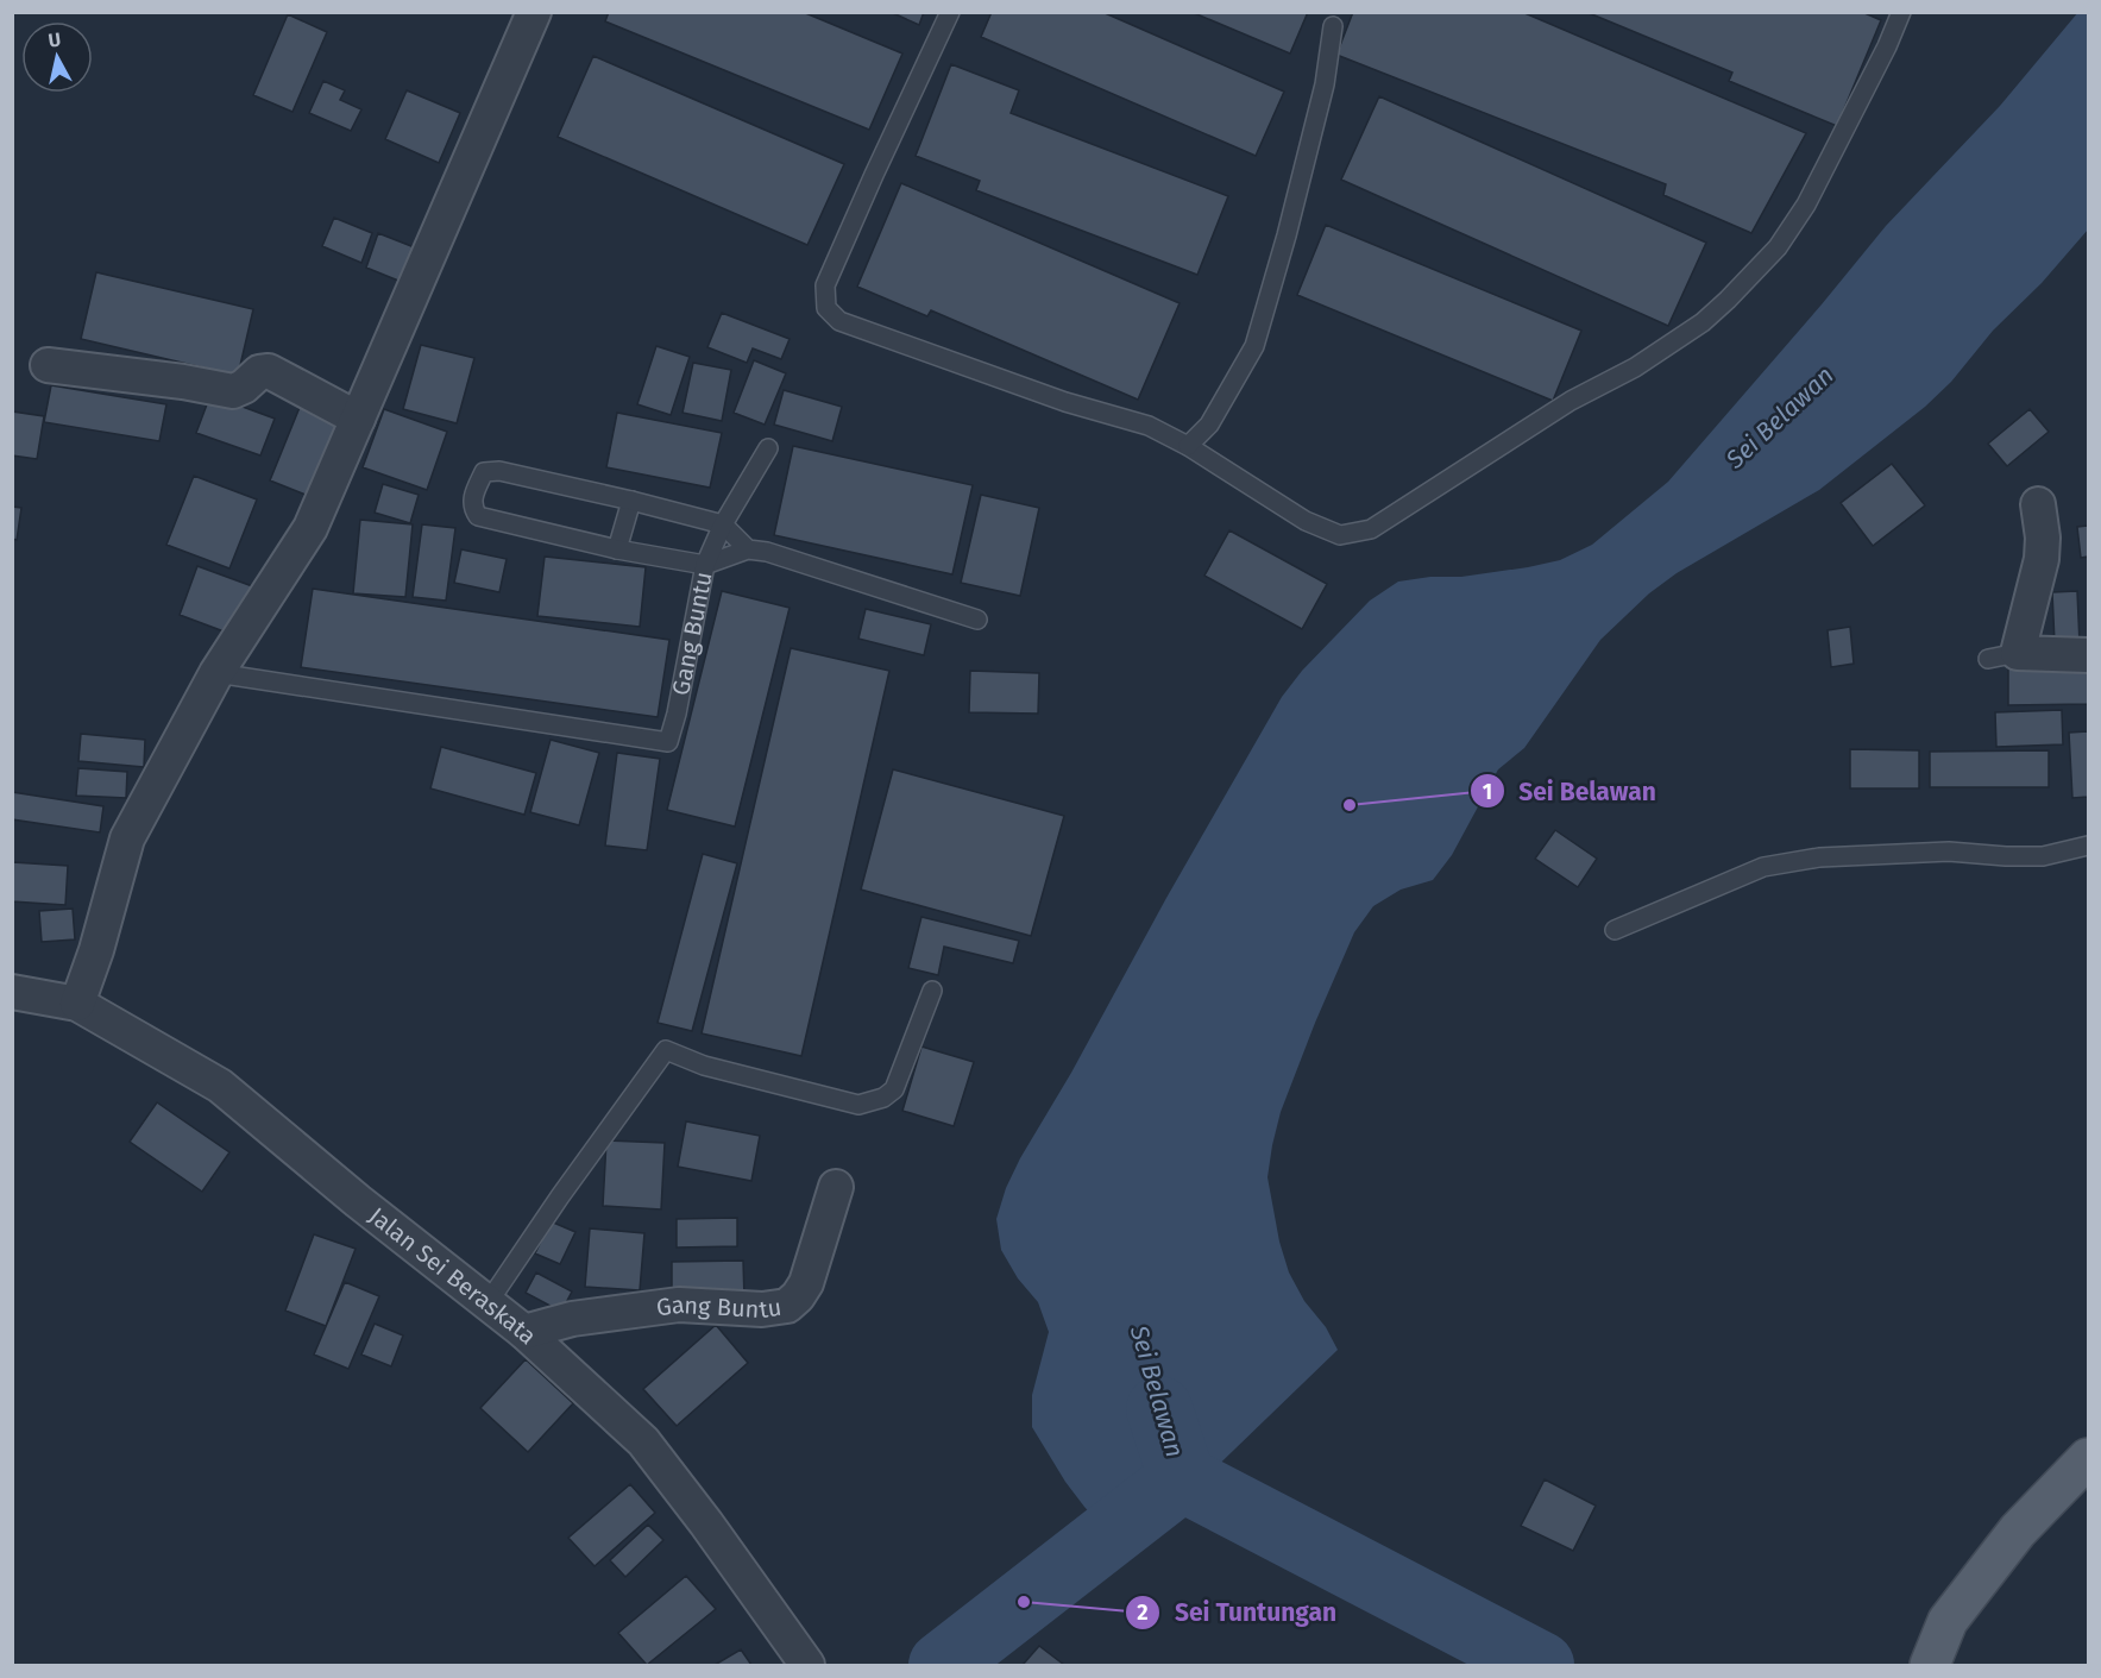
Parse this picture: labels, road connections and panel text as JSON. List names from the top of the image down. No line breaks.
{"streets":{"street":["Gang Buntu","Jalan Sei Beraskata"]},"crossings":[["Gang Buntu","Jalan Sei Beraskata"]],"water":["Sei Belawan"],"places":["Sei Belawan","Sei Tuntungan"],"north":"top"}
